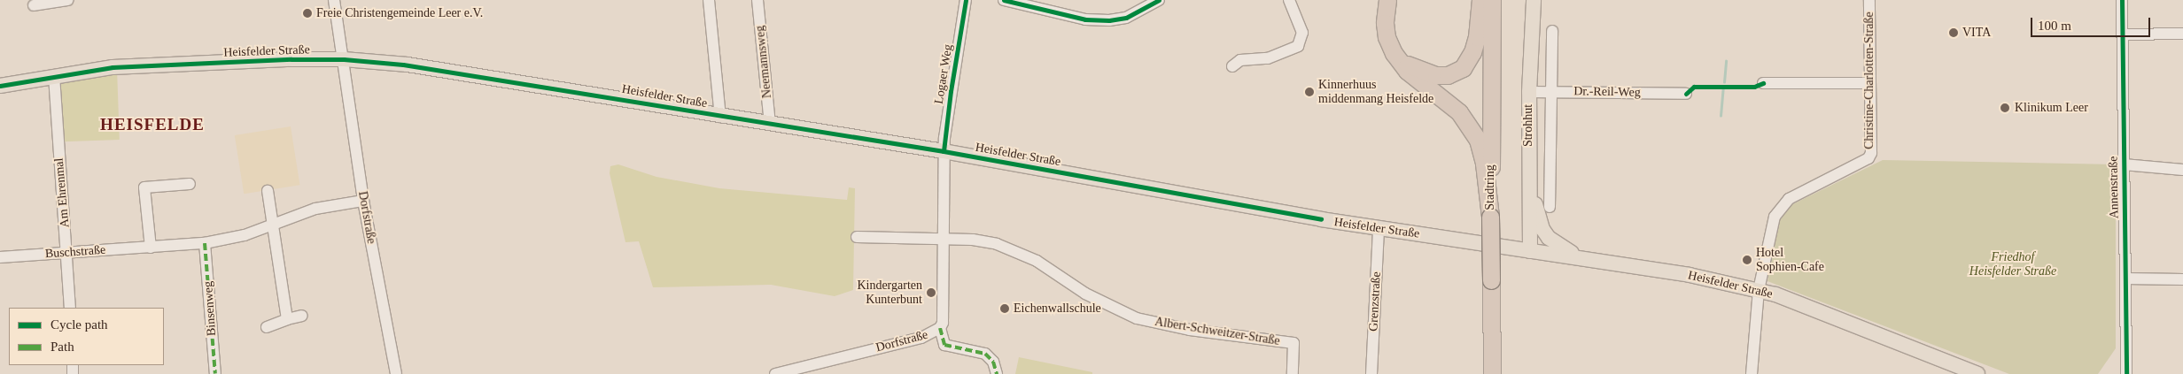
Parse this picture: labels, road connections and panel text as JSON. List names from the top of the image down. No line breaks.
{"streets":{"highway":["Stadtring"],"main road":["Heisfelder Straße","Strohhut"],"street":["Neemannsweg","Logaer Weg","Christine-Charlotten-Straße","Dr.-Reil-Weg","Annenstraße","Am Ehrenmal","Dorfstraße","Buschstraße","Grenzstraße","Binsenweg","Albert-Schweitzer-Straße"]},"crossings":[["Heisfelder Straße","Neemannsweg"],["Heisfelder Straße","Logaer Weg"],["Heisfelder Straße","Christine-Charlotten-Straße"],["Heisfelder Straße","Strohhut"],["Heisfelder Straße","Am Ehrenmal"],["Heisfelder Straße","Dorfstraße"],["Heisfelder Straße","Grenzstraße"],["Logaer Weg","Dorfstraße"],["Dr.-Reil-Weg","Strohhut"],["Am Ehrenmal","Buschstraße"],["Dorfstraße","Buschstraße"],["Dorfstraße","Albert-Schweitzer-Straße"],["Buschstraße","Binsenweg"]],"districts":["HEISFELDE"],"parks":["Friedhof Heisfelder Straße"],"places":["Freie Christengemeinde Leer e.V.","VITA","Kinnerhuus middenmang Heisfelde","Klinikum Leer","Hotel Sophien-Cafe","Kindergarten Kunterbunt","Eichenwallschule"],"legend":["Cycle path","Path"],"scale_bar":"100 m"}
